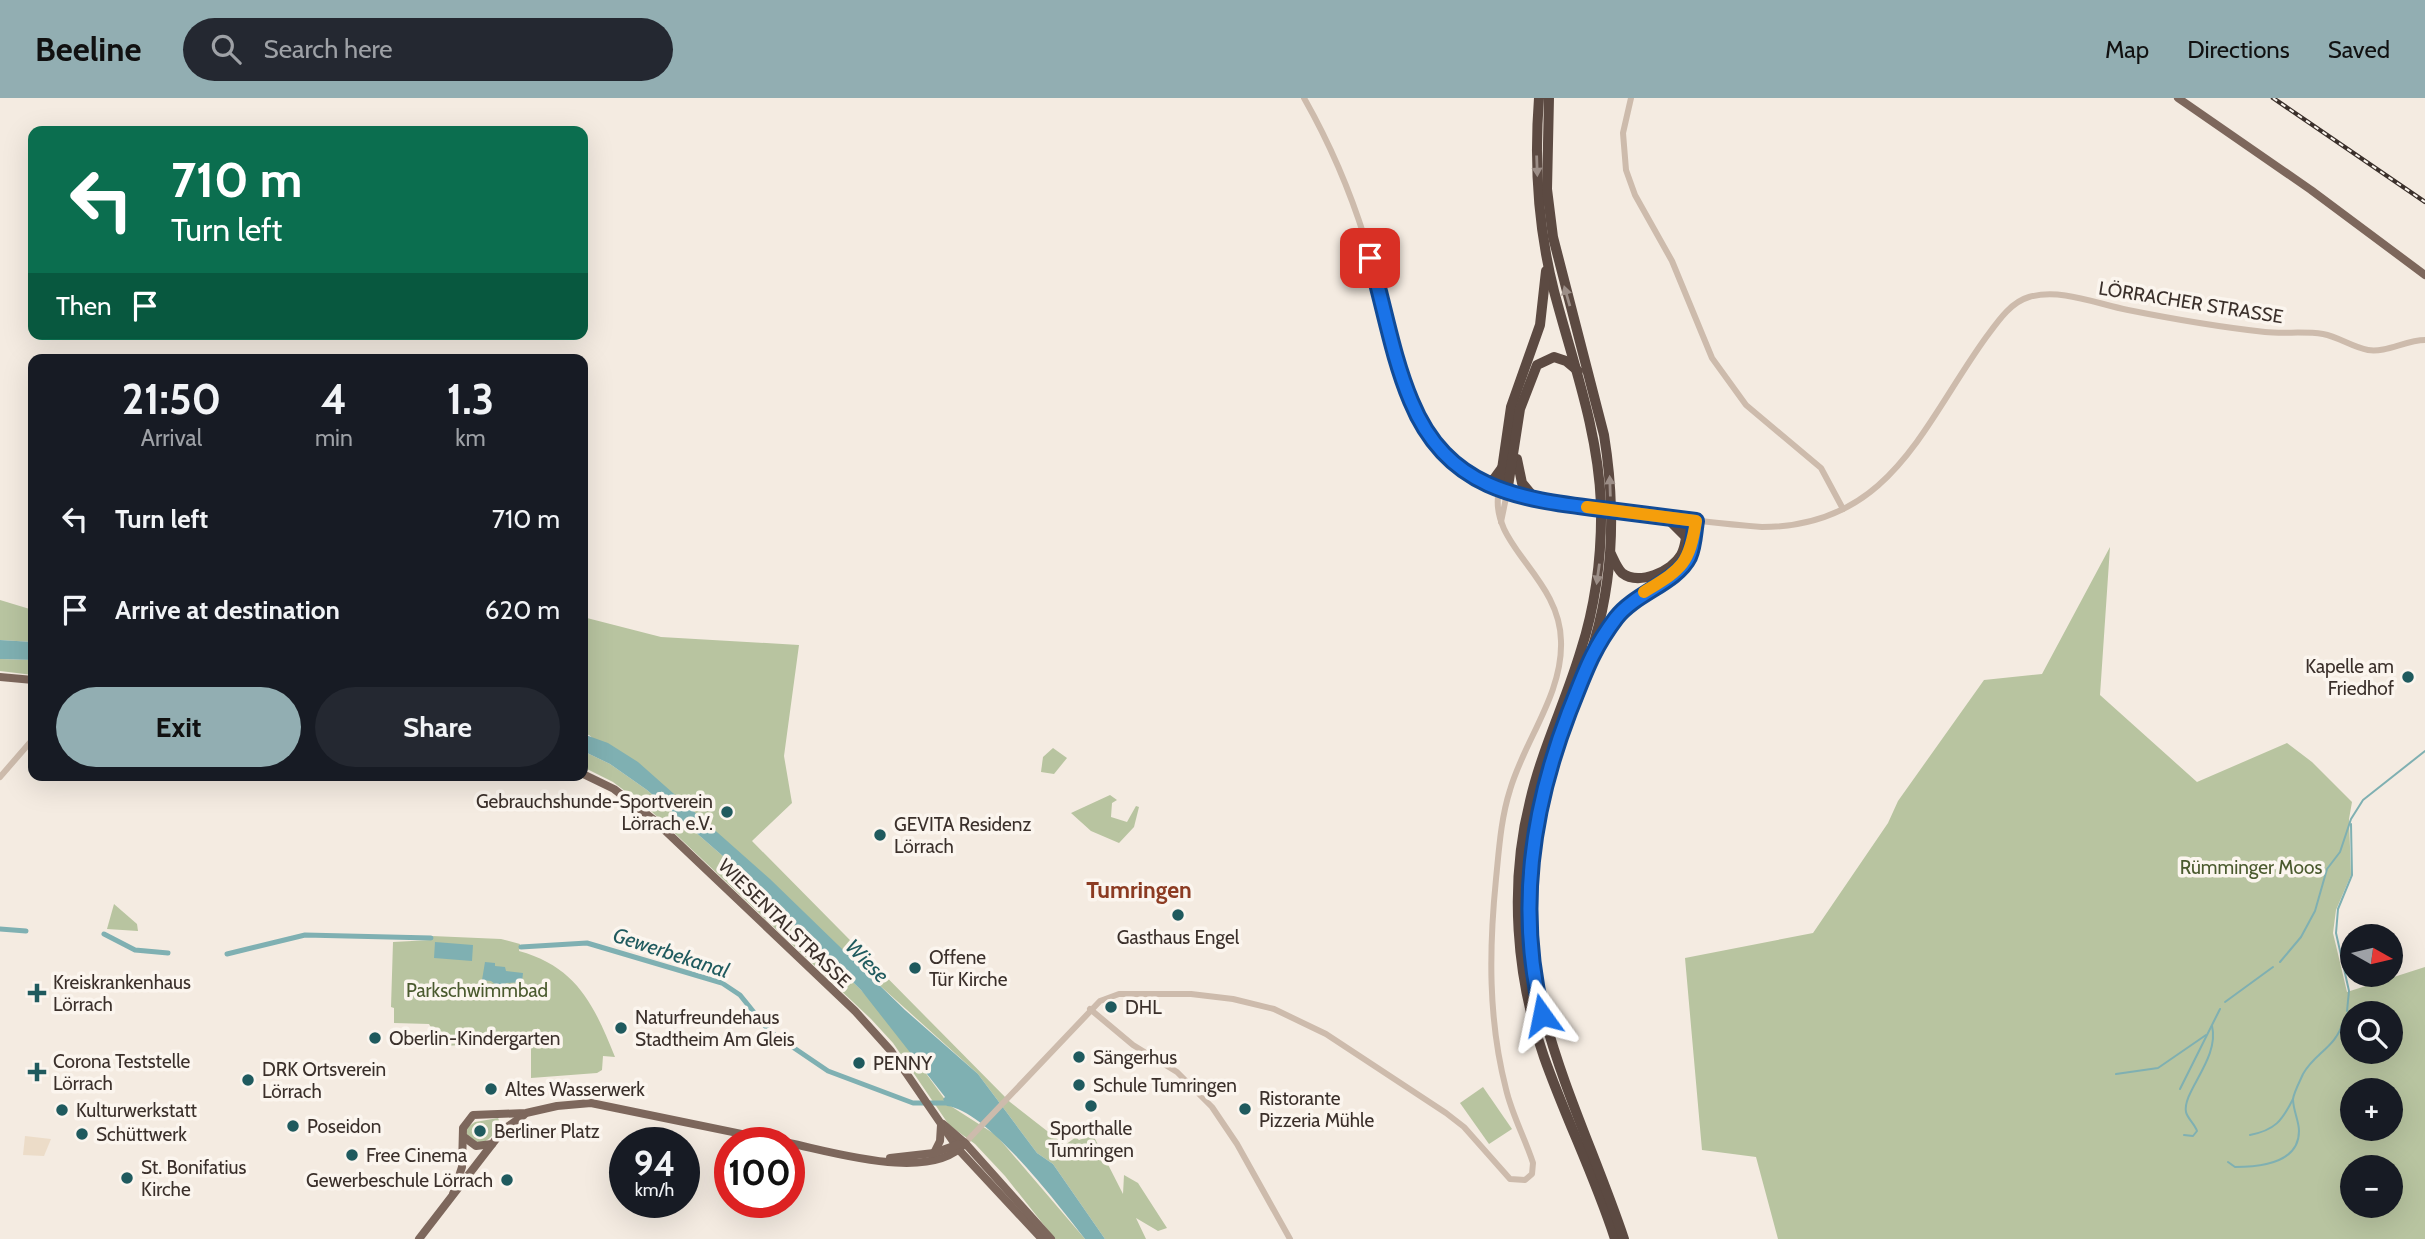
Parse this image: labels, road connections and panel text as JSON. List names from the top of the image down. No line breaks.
{"streets":{"main road":["WIESENTALSTRASSE"],"street":["LÖRRACHER STRASSE"]},"districts":["Tumringen"],"water":["Gewerbekanal","Wiese"],"parks":["Rümminger Moos","Parkschwimmbad"],"places":{"other":["Kapelle am Friedhof","Gebrauchshunde-Sportverein Lörrach e.V.","GEVITA Residenz Lörrach","Gasthaus Engel","Offene Tür Kirche","DHL","Naturfreundehaus Stadtheim Am Gleis","Oberlin-Kindergarten","Sängerhus","PENNY","DRK Ortsverein Lörrach","Schule Tumringen","Altes Wasserwerk","Sporthalle Tumringen","Ristorante Pizzeria Mühle","Kulturwerkstatt","Poseidon","Berliner Platz","Schüttwerk","Free Cinema","St. Bonifatius Kirche","Gewerbeschule Lörrach"],"health":["Kreiskrankenhaus Lörrach","Corona Teststelle Lörrach"]},"north":"right","page":{"header":"Beeline","search":"Search here","nav":["Map","Directions","Saved"],"turn":["710 m","Turn left"],"then":"Then","eta":["21:50","Arrival","4","min","1.3","km"],"list":[{"name":"Turn left","value":"710 m"},{"name":"Arrive at destination","value":"620 m"}],"buttons":["Exit","Share"],"map_buttons":["+","−"],"speed":"94 km/h","limit":"100"}}
